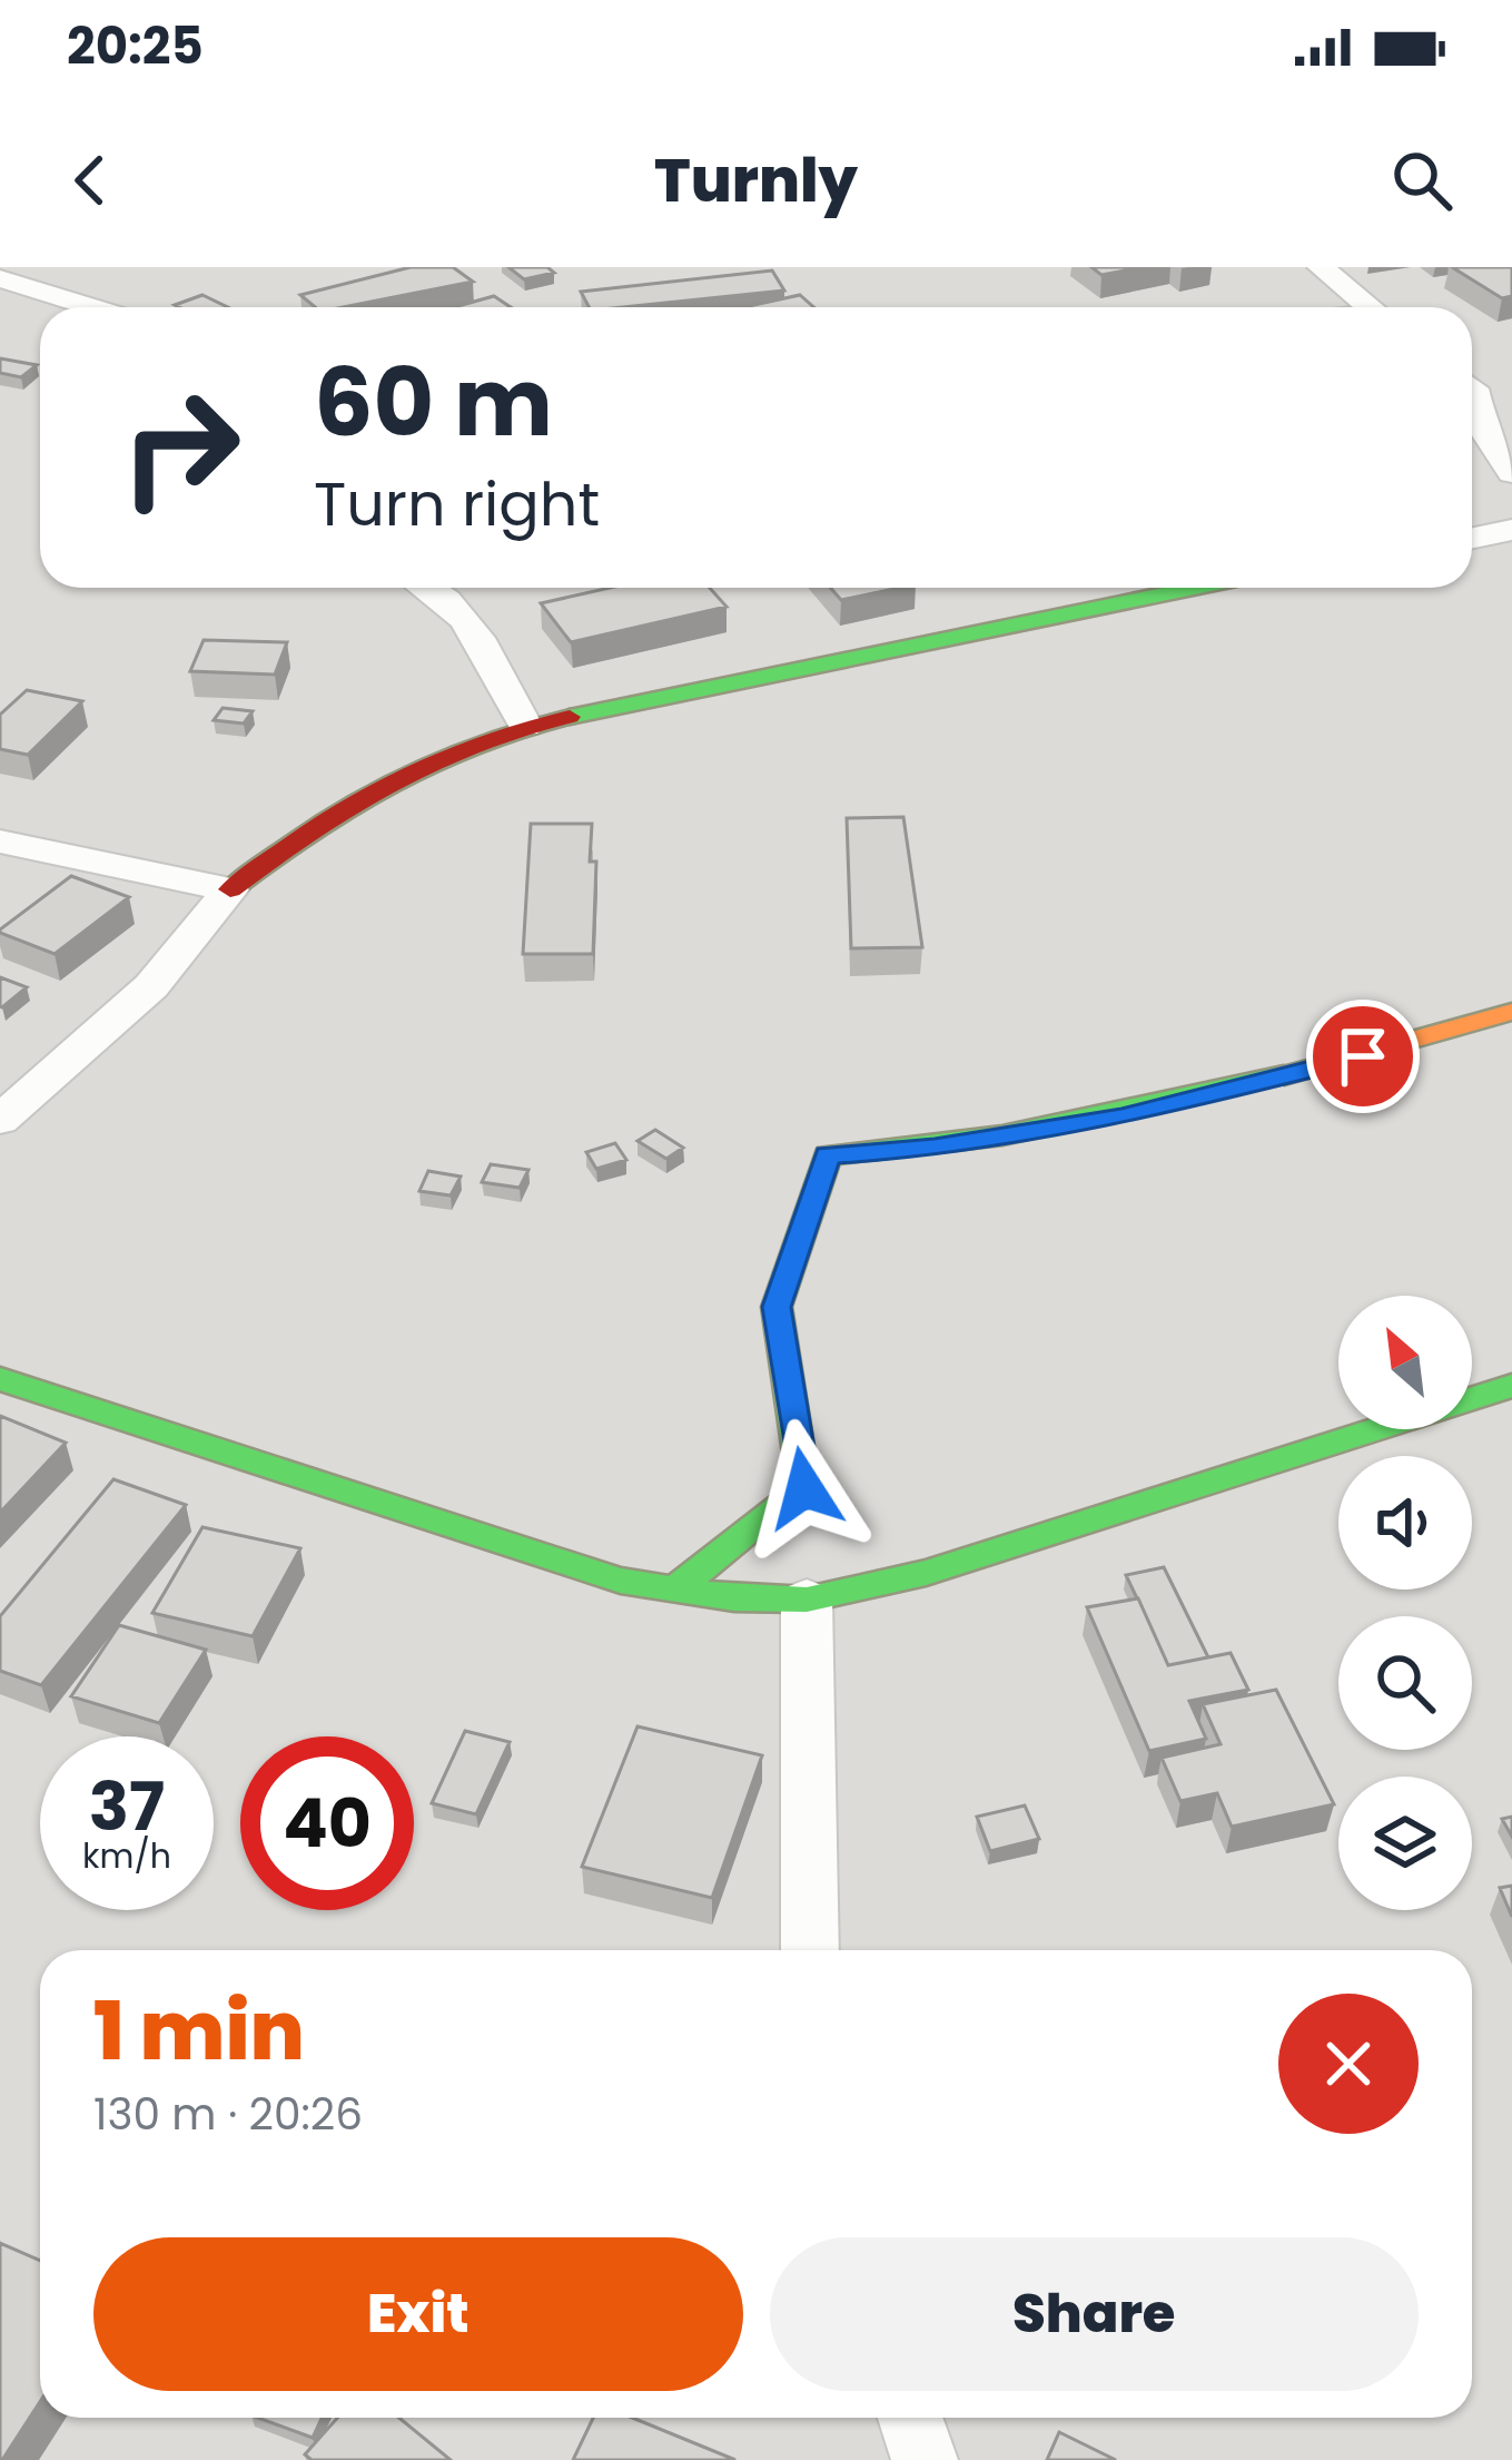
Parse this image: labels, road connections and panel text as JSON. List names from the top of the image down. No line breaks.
{"north":"top left","page":{"status":"20:25","header":"Turnly","turn":["60 m","Turn right"],"speed":"37 km/h","limit":"40","heading":["1 min","130 m · 20:26"],"buttons":["Exit","Share"]}}
